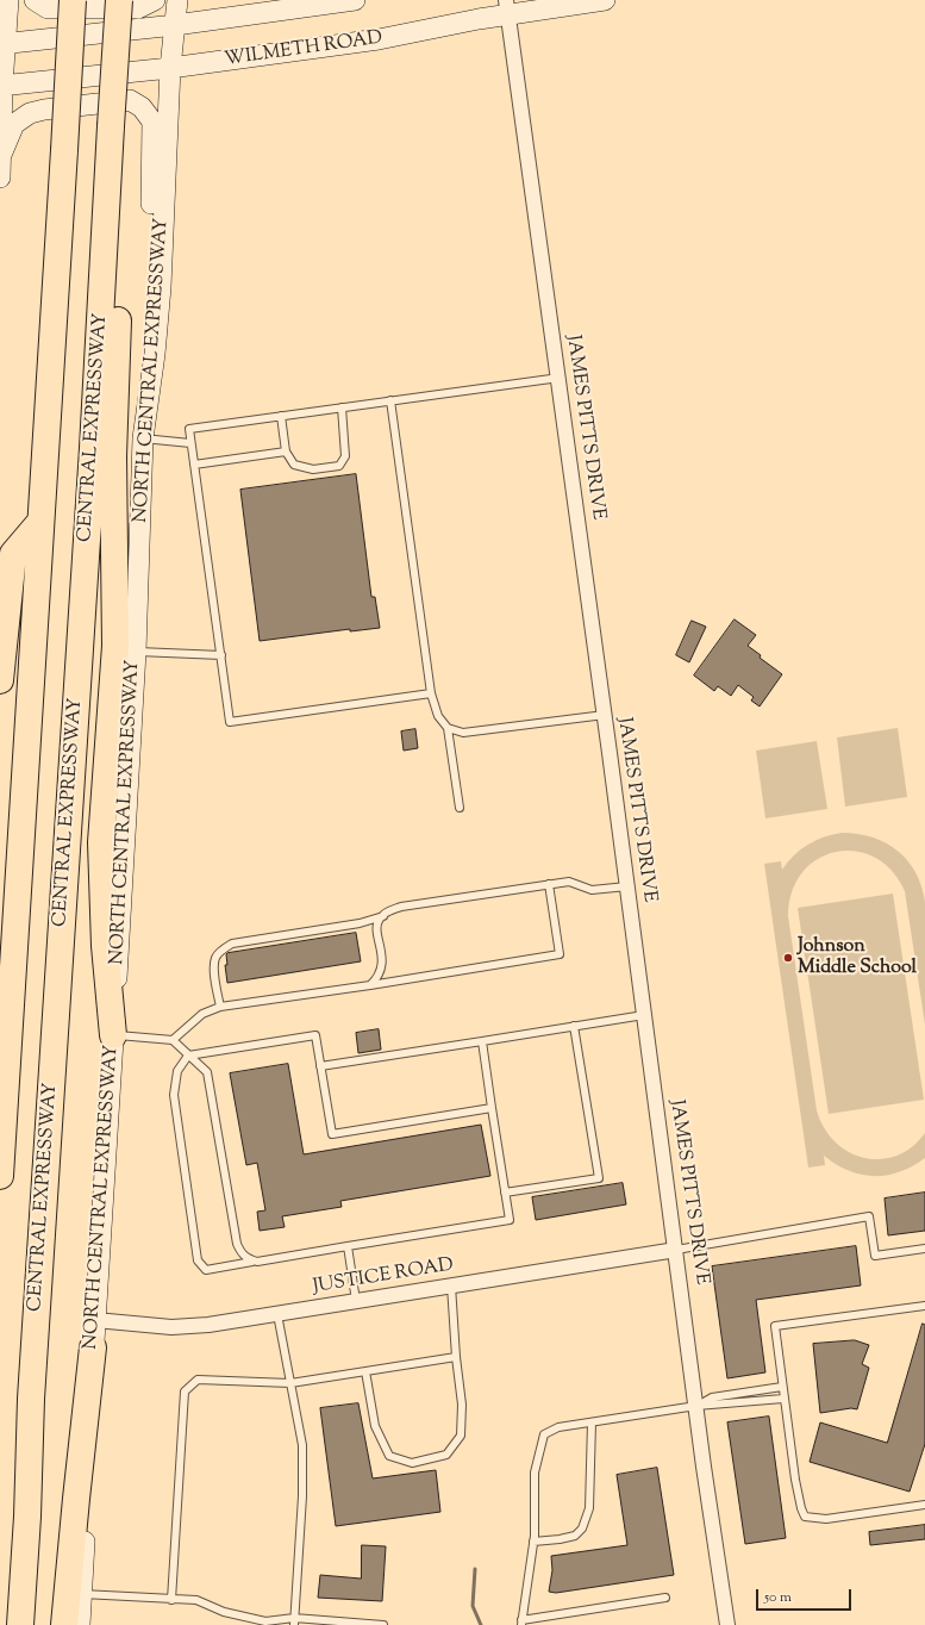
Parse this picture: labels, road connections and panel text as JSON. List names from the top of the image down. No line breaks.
{"streets":{"highway":["CENTRAL EXPRESSWAY"],"main road":["WILMETH ROAD","NORTH CENTRAL EXPRESSWAY"],"street":["JAMES PITTS DRIVE","JUSTICE ROAD"]},"crossings":[["WILMETH ROAD","NORTH CENTRAL EXPRESSWAY"],["WILMETH ROAD","JAMES PITTS DRIVE"],["NORTH CENTRAL EXPRESSWAY","JUSTICE ROAD"],["JAMES PITTS DRIVE","JUSTICE ROAD"]],"places":["Johnson Middle School"],"scale_bar":"50 m"}
